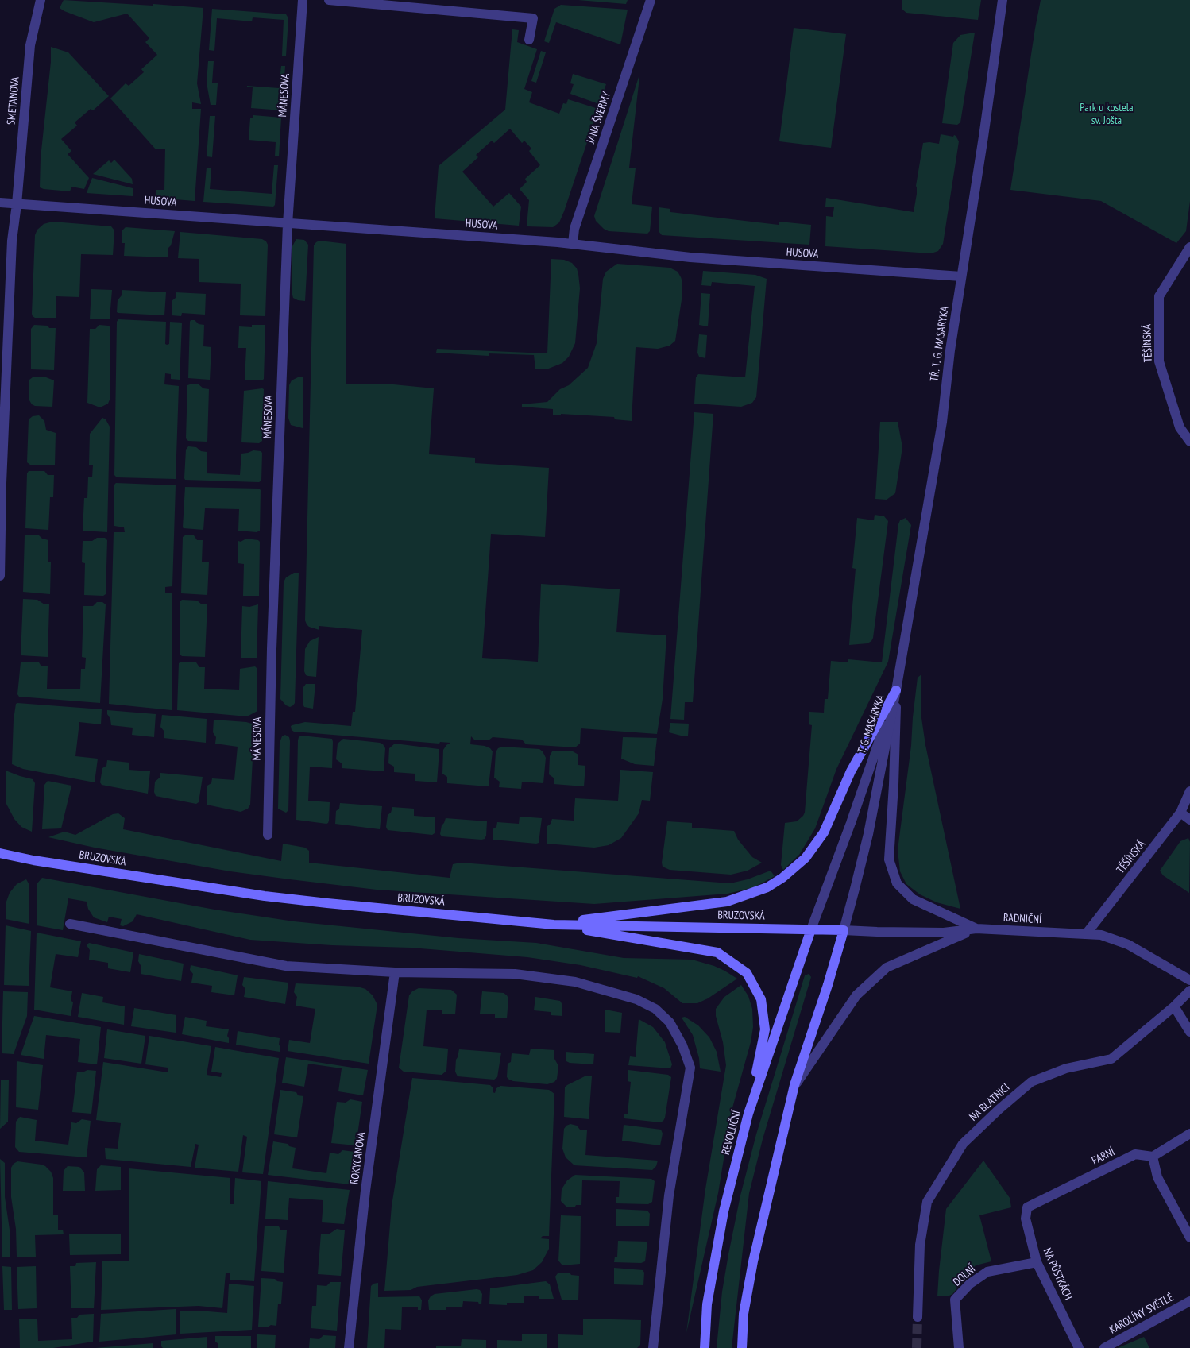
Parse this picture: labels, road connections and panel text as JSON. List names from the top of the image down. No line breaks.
{"streets":{"main road":["BRUZOVSKÁ","REVOLUČNÍ"],"street":["MÁNESOVA","SMETANOVA","JANA ŠVERMY","HUSOVA","TĚŠÍNSKÁ","TŘ. T. G. MASARYKA","T. G. MASARYKA","RADNIČNÍ","NA BLATNICI","FARNÍ","ROKYCANOVA","NA PŮSTKÁCH","DOLNÍ","KAROLÍNY SVĚTLÉ"]},"crossings":[["MÁNESOVA","HUSOVA"],["SMETANOVA","HUSOVA"],["JANA ŠVERMY","HUSOVA"],["HUSOVA","TŘ. T. G. MASARYKA"],["TĚŠÍNSKÁ","RADNIČNÍ"],["TŘ. T. G. MASARYKA","T. G. MASARYKA"],["T. G. MASARYKA","BRUZOVSKÁ"],["T. G. MASARYKA","RADNIČNÍ"],["T. G. MASARYKA","REVOLUČNÍ"],["BRUZOVSKÁ","RADNIČNÍ"],["BRUZOVSKÁ","REVOLUČNÍ"],["FARNÍ","NA PŮSTKÁCH"],["NA PŮSTKÁCH","DOLNÍ"]],"parks":["Park u kostela sv. Jošta"]}
